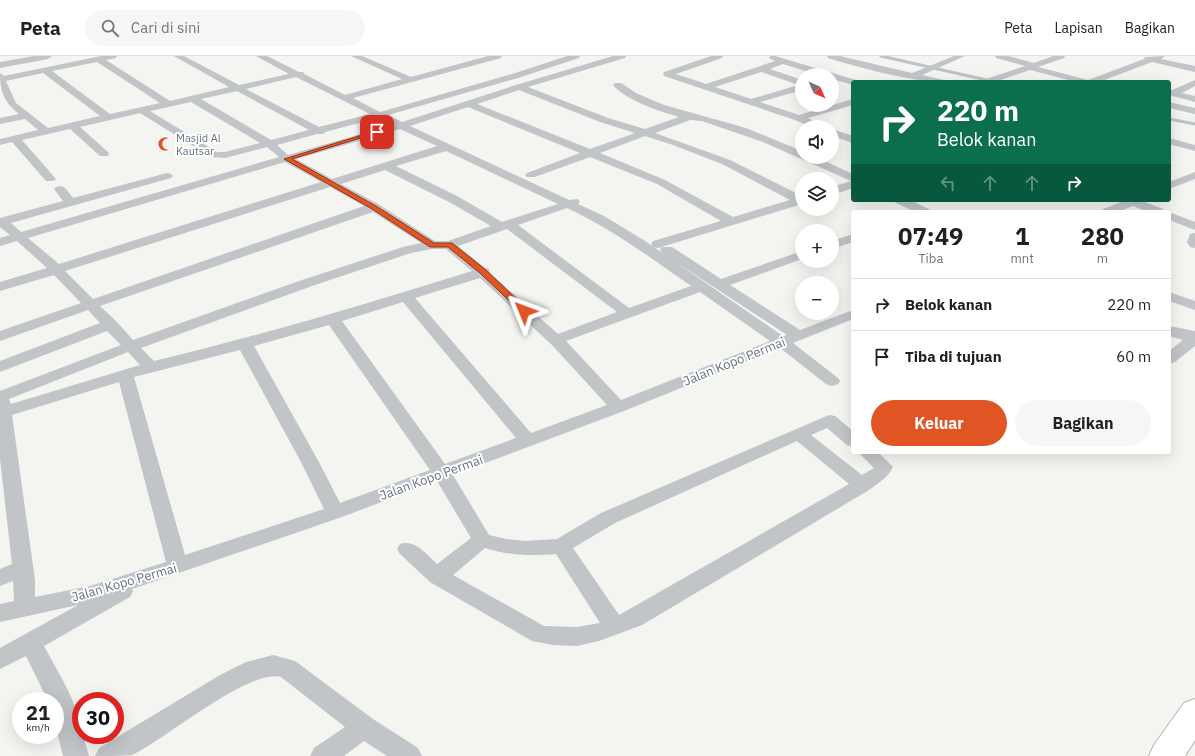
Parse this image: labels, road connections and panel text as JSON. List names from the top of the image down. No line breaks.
{"streets":{"street":["Jalan Kopo Permai"]},"places":{"mosque":["Masjid Al Kautsar"]},"north":"bottom right","page":{"header":"Peta","search":"Cari di sini","nav":["Peta","Lapisan","Bagikan"],"map_buttons":["+","−"],"turn":["220 m","Belok kanan"],"eta":["07:49","Tiba","1","mnt","280","m"],"list":[{"name":"Belok kanan","value":"220 m"},{"name":"Tiba di tujuan","value":"60 m"}],"buttons":["Keluar","Bagikan"],"speed":"21 km/h","limit":"30"}}
